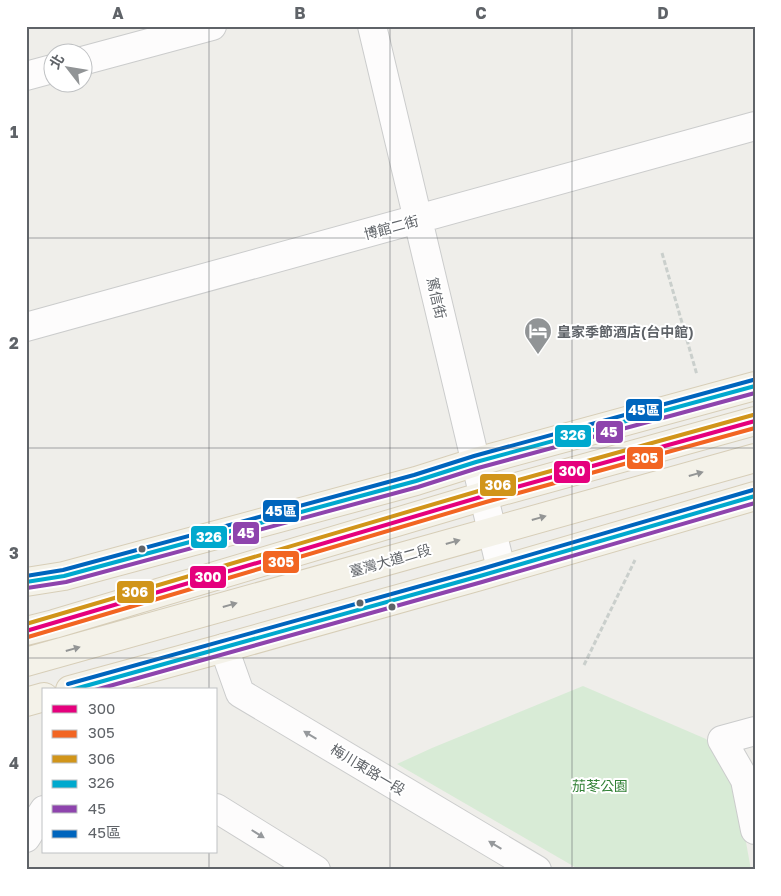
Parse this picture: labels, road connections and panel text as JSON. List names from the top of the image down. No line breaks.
{"streets":{"main road":["臺灣大道二段"],"street":["博館二街","篤信街","梅川東路一段"]},"crossings":[["博館二街","篤信街"],["篤信街","臺灣大道二段"]],"one_way":["梅川東路一段"],"parks":["茄苳公園"],"places":{"hotel":["皇家季節酒店(台中館)"]},"lines":["transit line 45區","transit line 326","transit line 45","transit line 306","transit line 300","transit line 305"],"legend":["300","305","306","326","45","45區"],"north":"top left","grid":{"columns":["A","B","C","D"],"rows":["1","2","3","4"]}}
